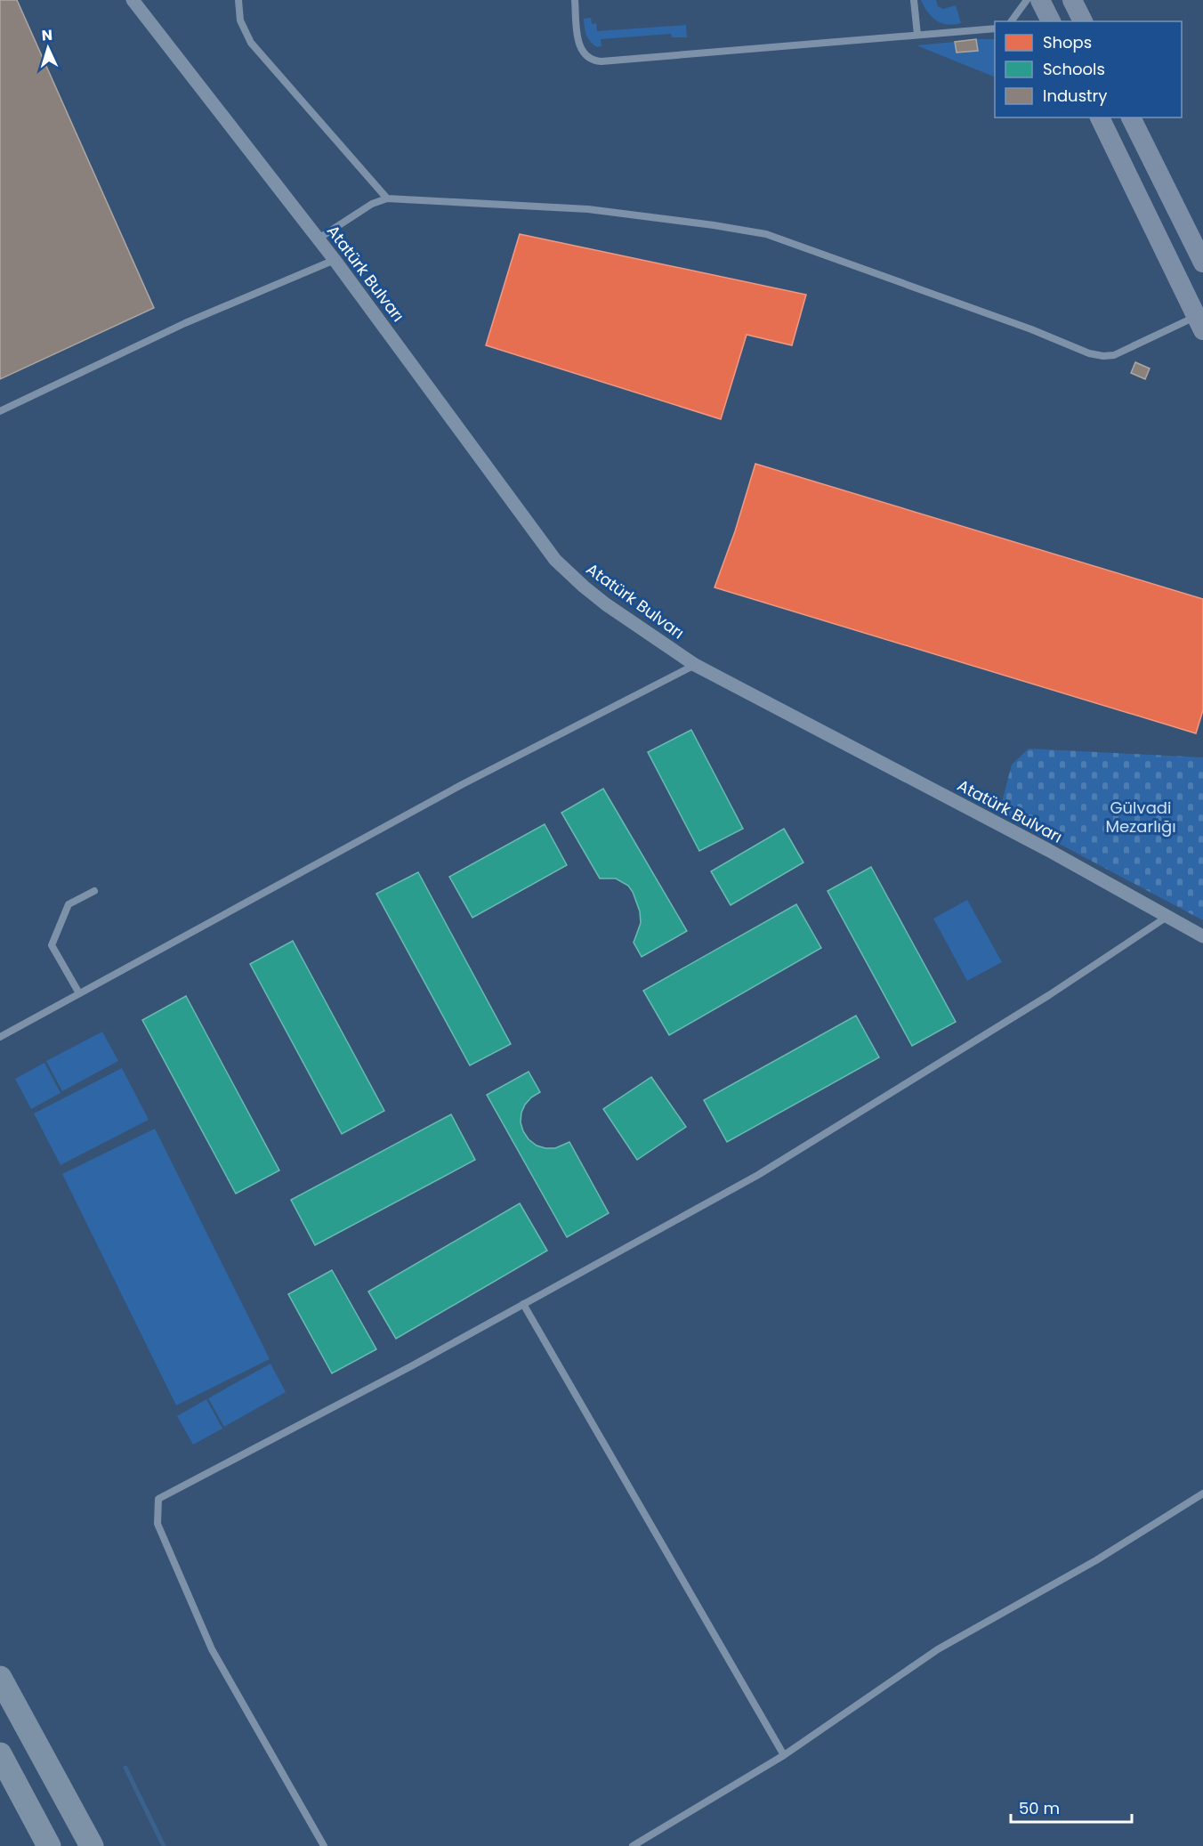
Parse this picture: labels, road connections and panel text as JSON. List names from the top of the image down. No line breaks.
{"streets":{"street":["Atatürk Bulvarı"]},"parks":["Gülvadi Mezarlığı"],"legend":["Shops","Schools","Industry"],"scale_bar":"50 m","north":"top"}
